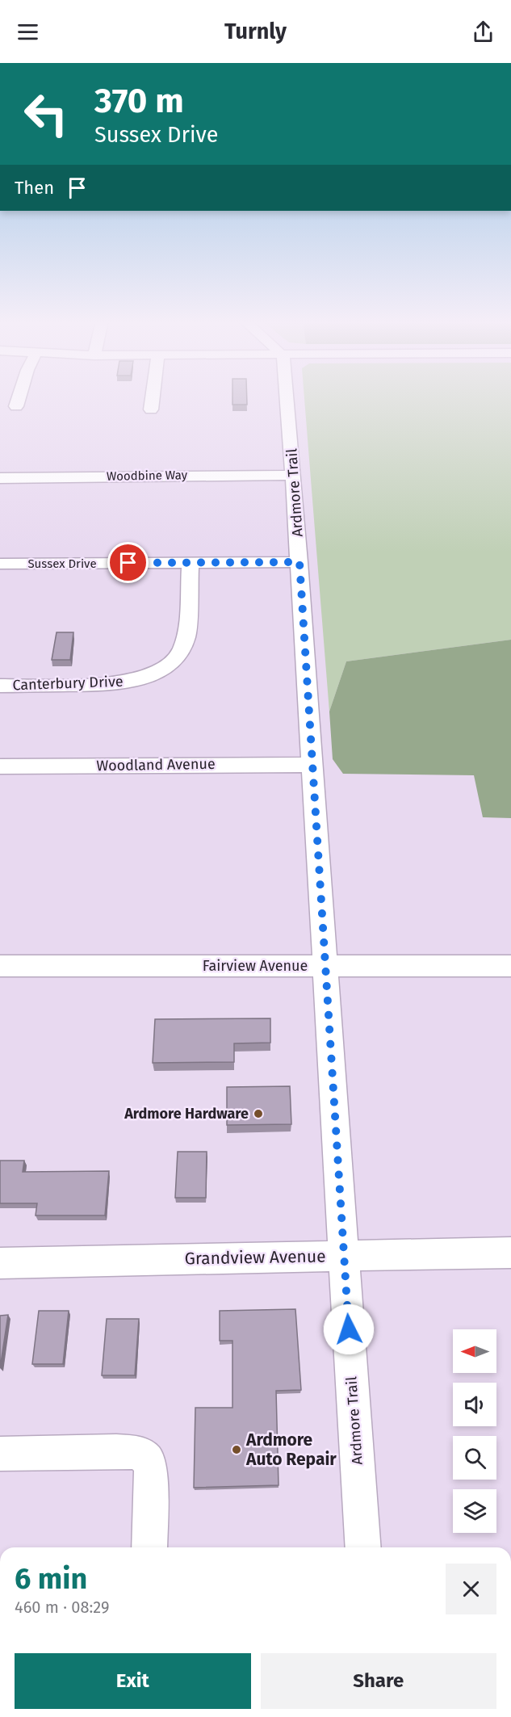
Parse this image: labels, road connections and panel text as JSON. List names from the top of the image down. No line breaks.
{"streets":{"street":["Woodbine Way","Ardmore Trail","Sussex Drive","Canterbury Drive","Woodland Avenue","Fairview Avenue","Grandview Avenue"]},"crossings":[["Woodbine Way","Ardmore Trail"],["Ardmore Trail","Sussex Drive"],["Ardmore Trail","Woodland Avenue"],["Ardmore Trail","Fairview Avenue"],["Ardmore Trail","Grandview Avenue"],["Sussex Drive","Canterbury Drive"]],"places":["Ardmore Hardware","Ardmore Auto Repair"],"north":"left","page":{"header":"Turnly","turn":["370 m","Sussex Drive"],"then":"Then","heading":["6 min","460 m · 08:29"],"buttons":["Exit","Share"]}}
